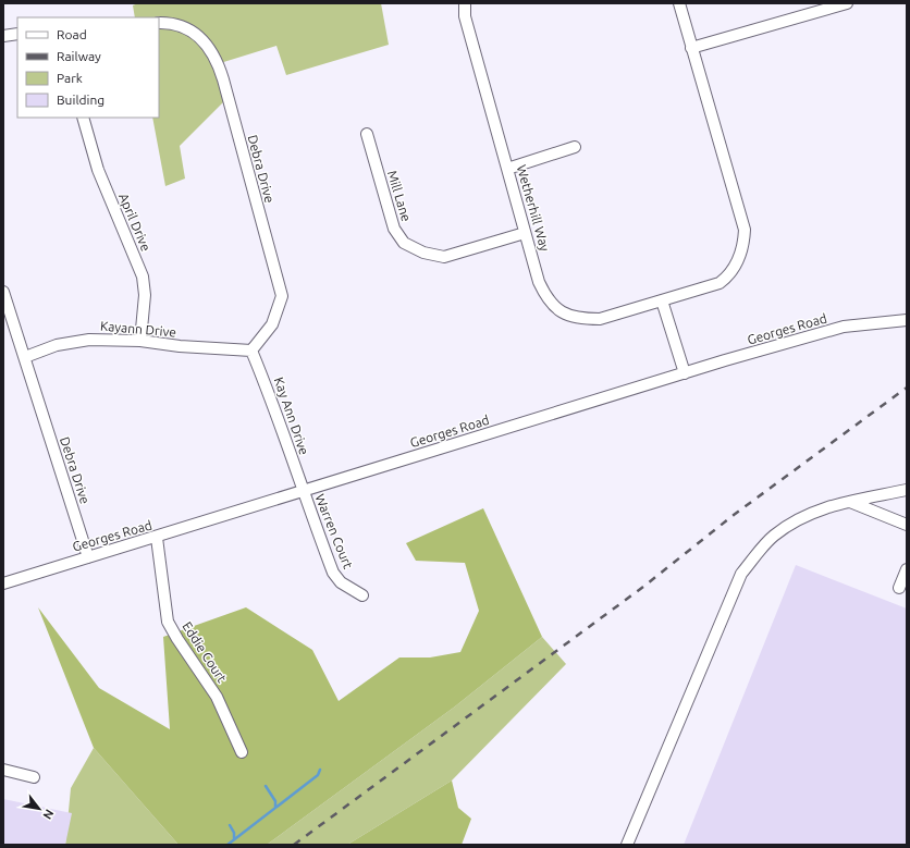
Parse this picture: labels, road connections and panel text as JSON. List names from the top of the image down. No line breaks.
{"streets":{"street":["Debra Drive","Mill Lane","Wetherhill Way","April Drive","Kayann Drive","Georges Road","Kay Ann Drive","Warren Court","Eddie Court"]},"crossings":[["Debra Drive","Kayann Drive"],["Debra Drive","Georges Road"],["Debra Drive","Kay Ann Drive"],["Mill Lane","Wetherhill Way"],["April Drive","Kayann Drive"],["Kayann Drive","Kay Ann Drive"],["Georges Road","Kay Ann Drive"],["Georges Road","Warren Court"],["Georges Road","Eddie Court"],["Kay Ann Drive","Warren Court"]],"legend":["Road","Railway","Park","Building"],"north":"bottom right"}
